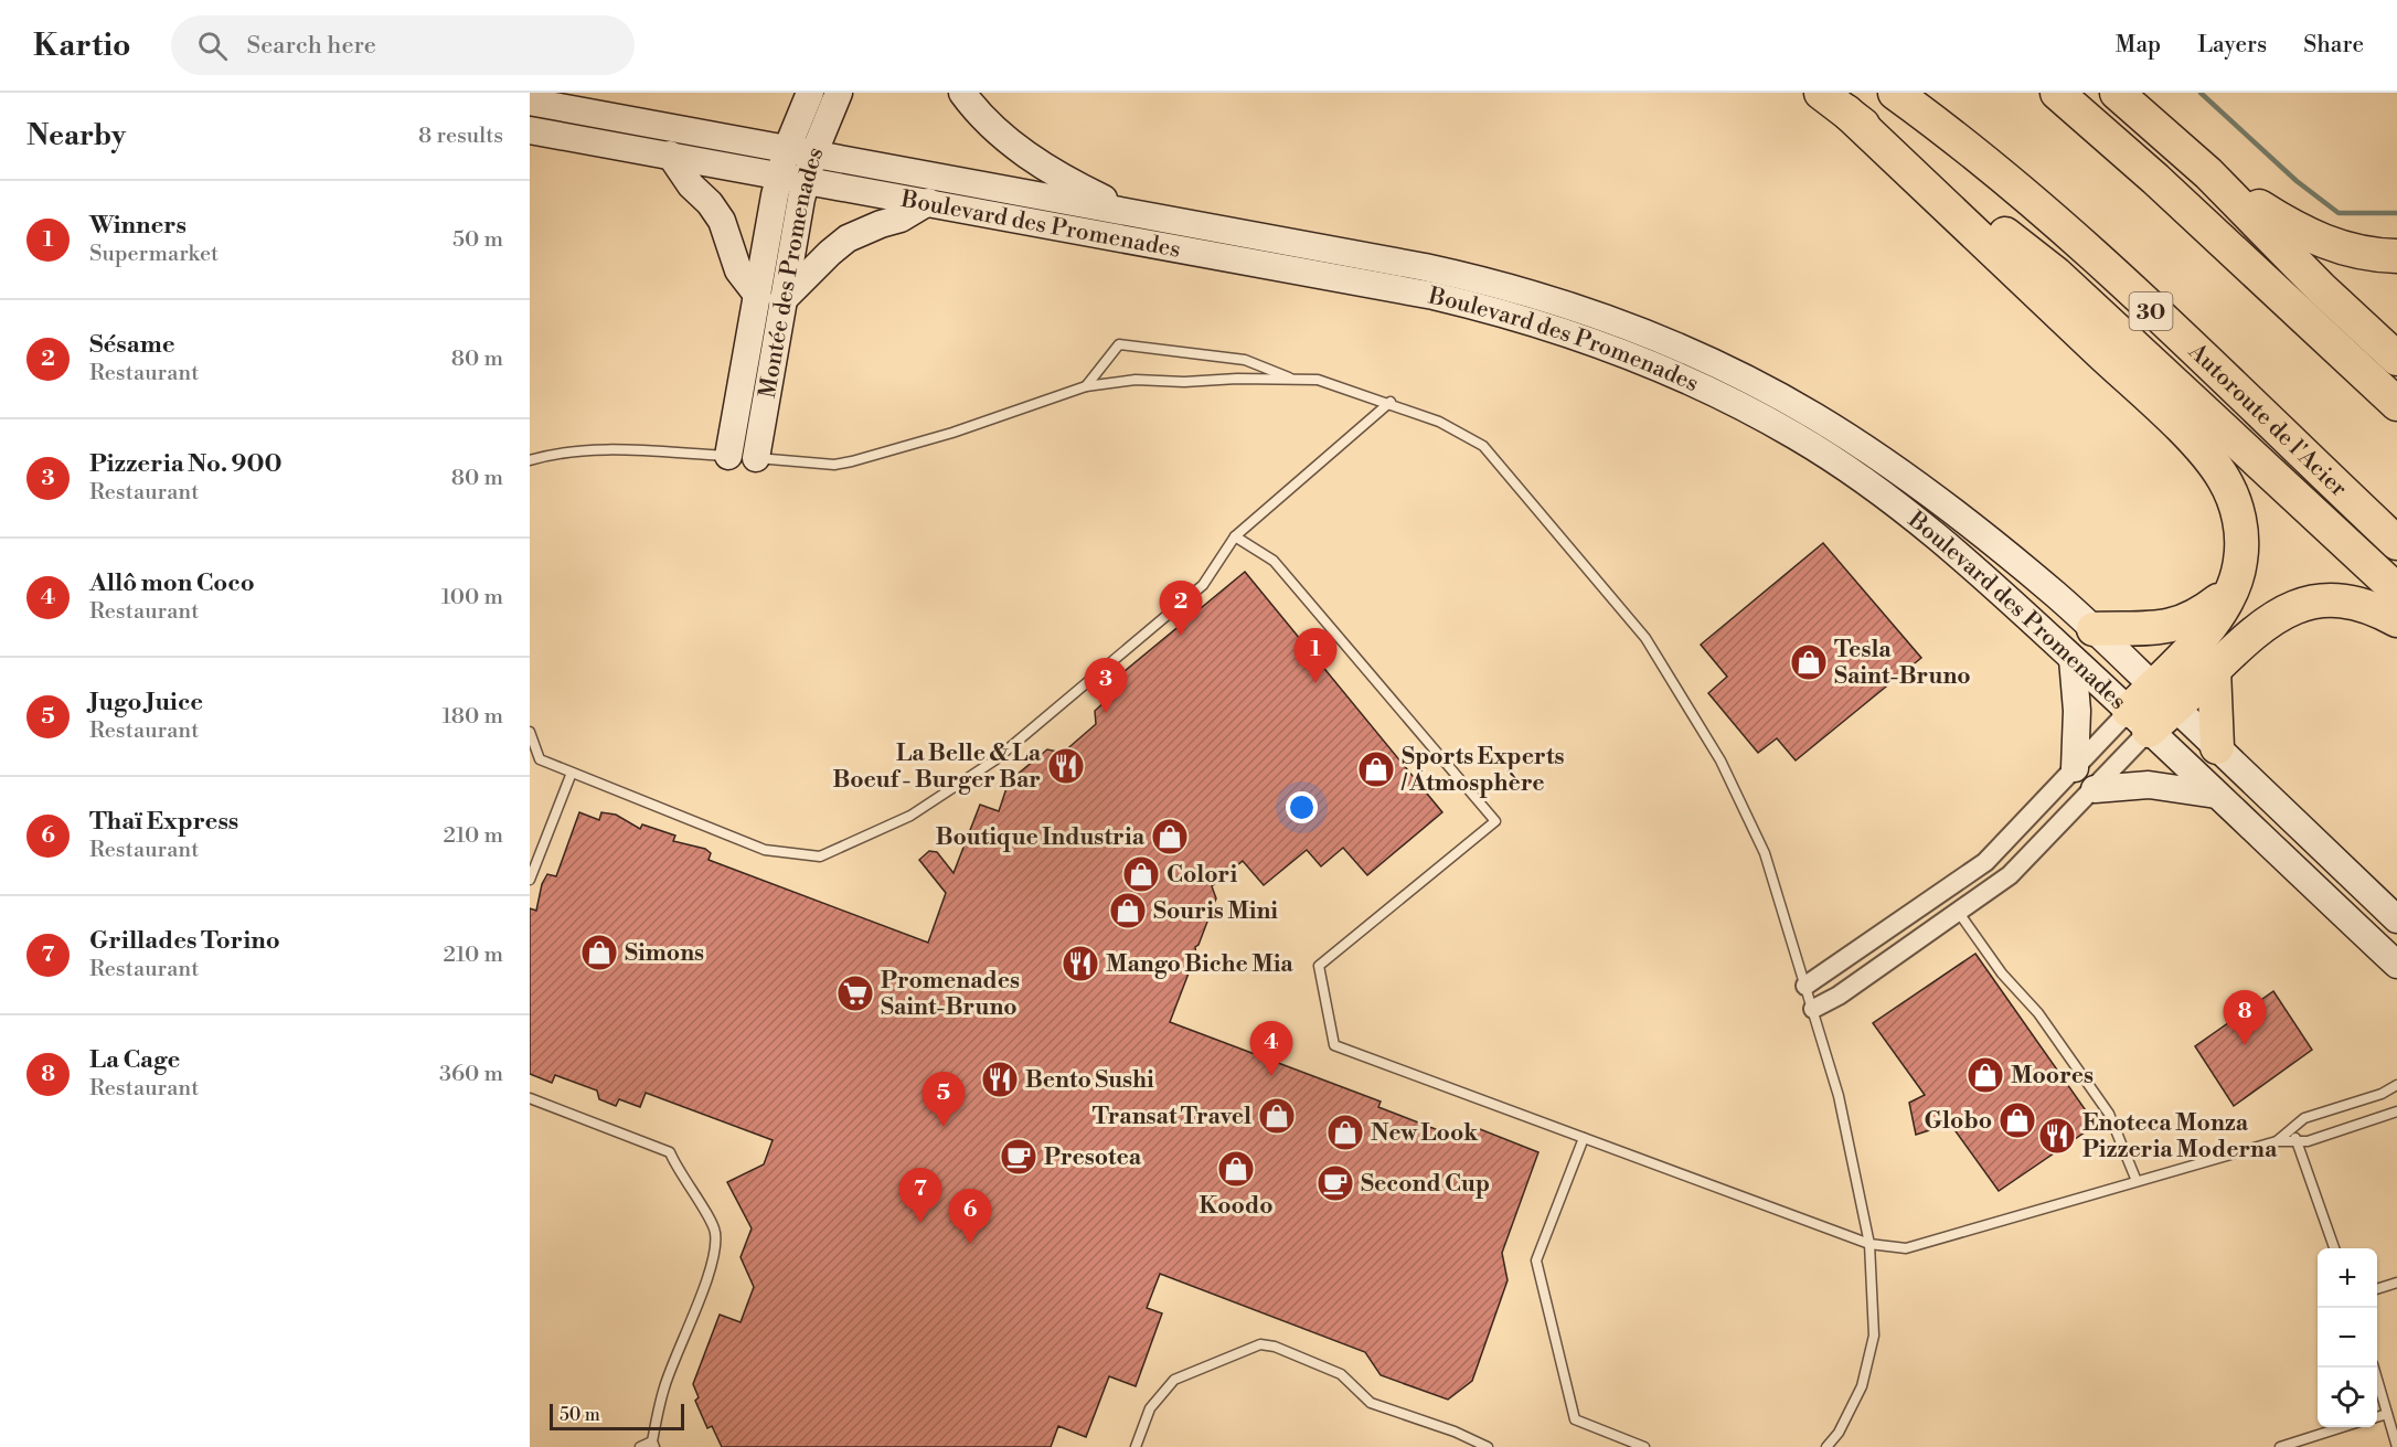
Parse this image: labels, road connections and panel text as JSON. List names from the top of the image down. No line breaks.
{"streets":{"highway":["30","Autoroute de l'Acier"],"street":["Boulevard des Promenades","Montée des Promenades"]},"crossings":[["Boulevard des Promenades","Montée des Promenades"]],"places":{"shop":["Tesla Saint-Bruno","Sports Experts / Atmosphère","Boutique Industria","Colori","Souris Mini","Simons","Moores","Transat Travel","Globo","New Look","Koodo"],"restaurant":["La Belle & La Boeuf - Burger Bar","Mango Biche Mia","Bento Sushi","Enoteca Monza Pizzeria Moderna"],"supermarket":["Promenades Saint-Bruno"],"cafe":["Presotea","Second Cup"]},"scale_bar":"50 m","page":{"header":"Kartio","search":"Search here","nav":["Map","Layers","Share"],"heading":["Nearby","8 results"],"list":[{"mark":"1","name":"Winners","note":"Supermarket","value":"50 m"},{"mark":"2","name":"Sésame","note":"Restaurant","value":"80 m"},{"mark":"3","name":"Pizzeria No. 900","note":"Restaurant","value":"80 m"},{"mark":"4","name":"Allô mon Coco","note":"Restaurant","value":"100 m"},{"mark":"5","name":"Jugo Juice","note":"Restaurant","value":"180 m"},{"mark":"6","name":"Thaï Express","note":"Restaurant","value":"210 m"},{"mark":"7","name":"Grillades Torino","note":"Restaurant","value":"210 m"},{"mark":"8","name":"La Cage","note":"Restaurant","value":"360 m"}],"pins":["2","1","3","8","4","5","7","6"],"map_buttons":["+","−"],"scale":"50 m"}}
